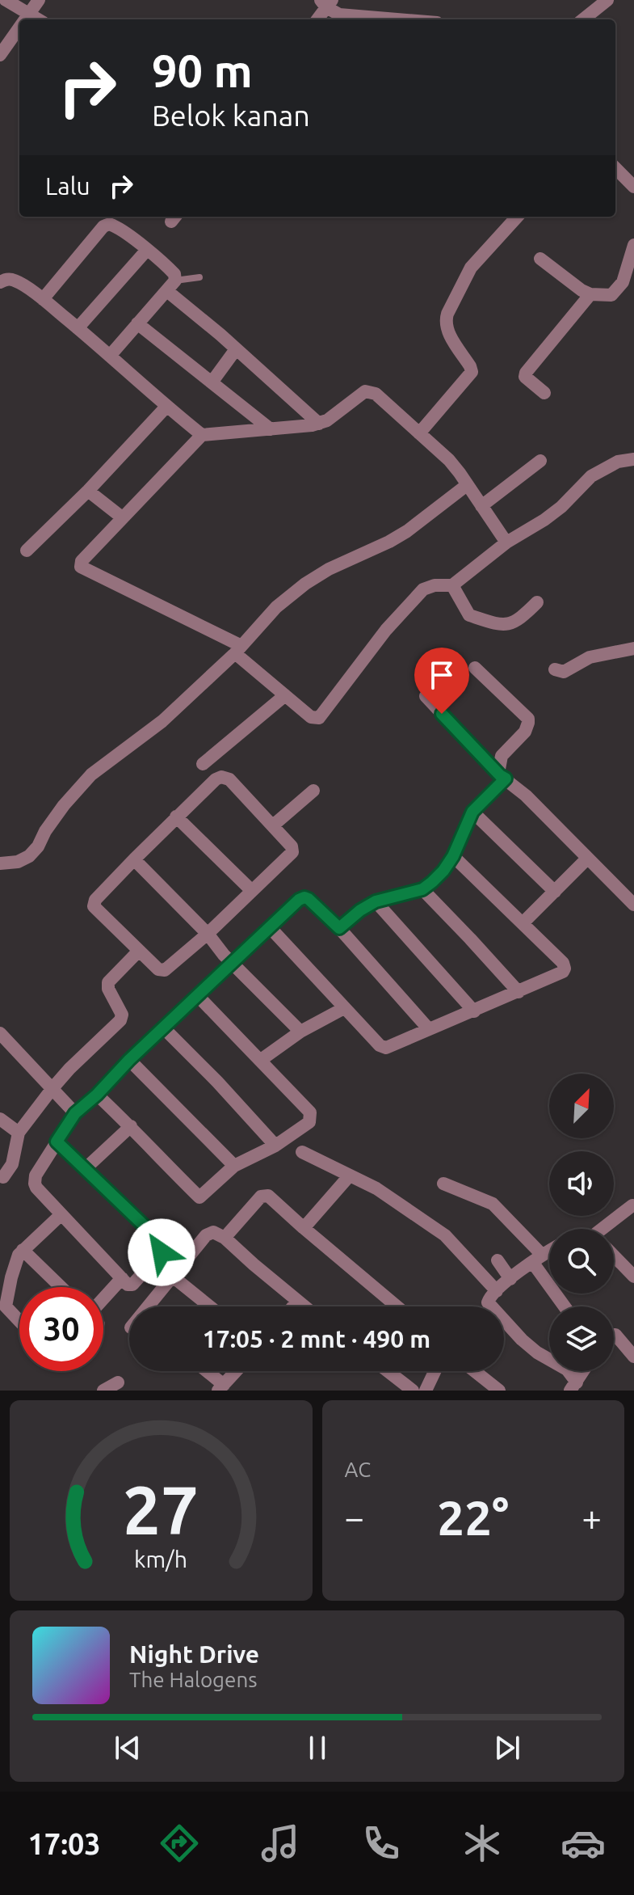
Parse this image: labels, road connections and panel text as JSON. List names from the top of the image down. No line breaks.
{"north":"top right","page":{"turn":["90 m","Belok kanan"],"then":"Lalu","limit":"30","trip":"17:05 · 2 mnt · 490 m","tile":"AC","heat":["−","22°","+"],"song":["Night Drive","The Halogens"],"tabs":"17:03","gauge":["27","km/h"]}}
